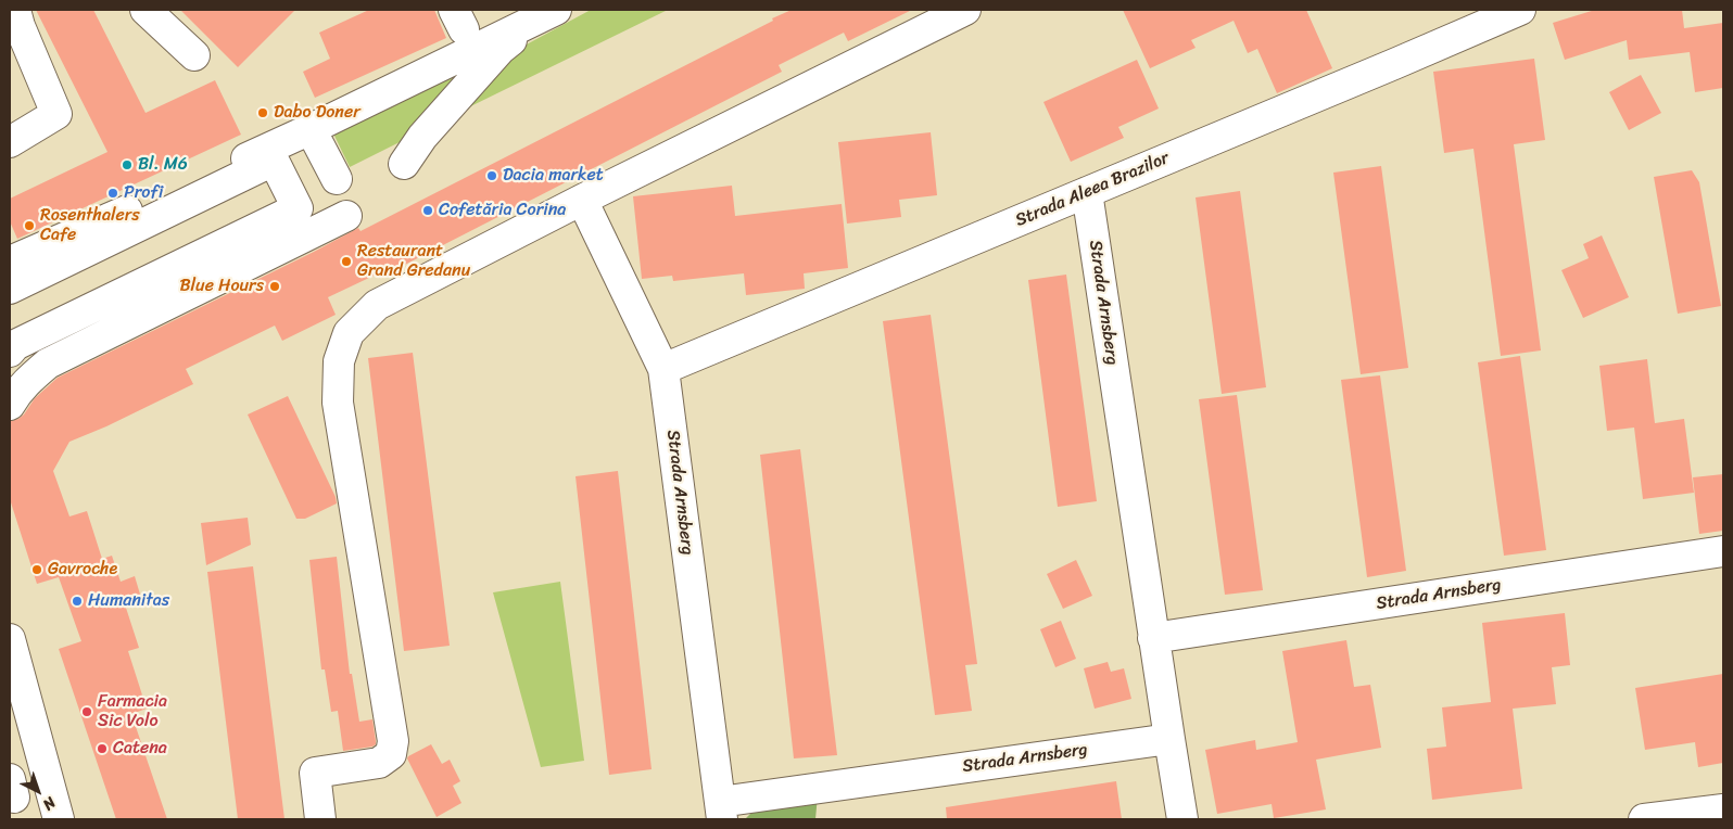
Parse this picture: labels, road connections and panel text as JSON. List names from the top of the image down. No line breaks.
{"streets":{"street":["Strada Aleea Brazilor","Strada Arnsberg"]},"crossings":[["Strada Aleea Brazilor","Strada Arnsberg"]],"places":["Dabo Doner","Bl. M6","Dacia market","Profi","Cofetăria Corina","Rosenthalers Cafe","Restaurant Grand Gredanu","Blue Hours","Gavroche","Humanitas","Farmacia Sic Volo","Catena"],"north":"bottom right"}
